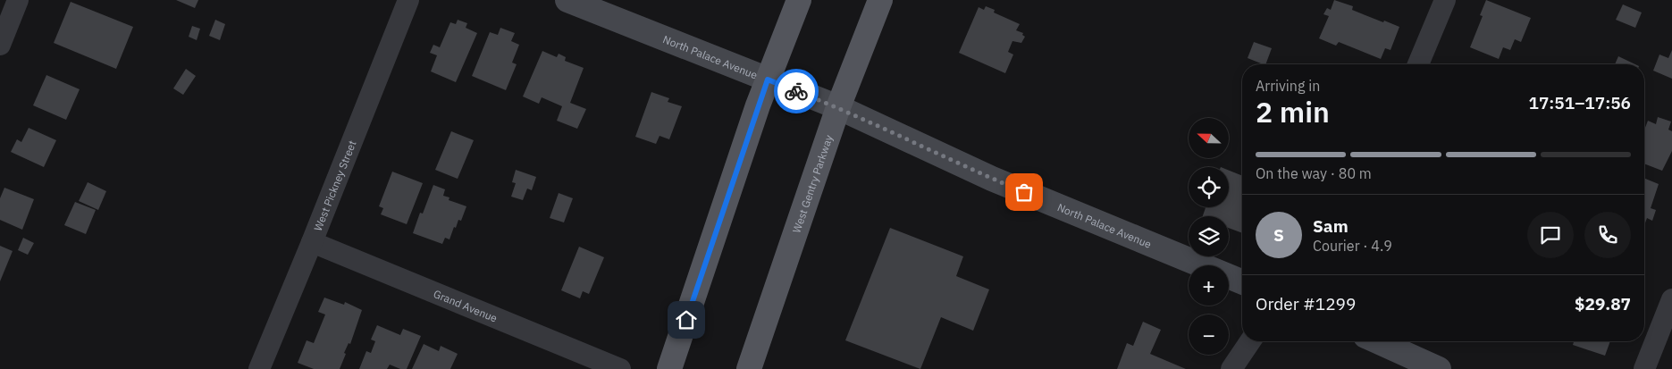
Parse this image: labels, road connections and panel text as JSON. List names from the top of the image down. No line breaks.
{"streets":{"main road":["North Palace Avenue","West Gentry Parkway"],"street":["West Pickney Street","Grand Avenue"]},"crossings":[["North Palace Avenue","West Gentry Parkway"],["West Pickney Street","Grand Avenue"]],"north":"left","page":{"heading":["2 min","Arriving in","17:51–17:56"],"panel":["Sam","Courier · 4.9","Order #1299","$29.87"],"map_buttons":["+","−"],"bar":"On the way · 80 m","round":"S"}}
